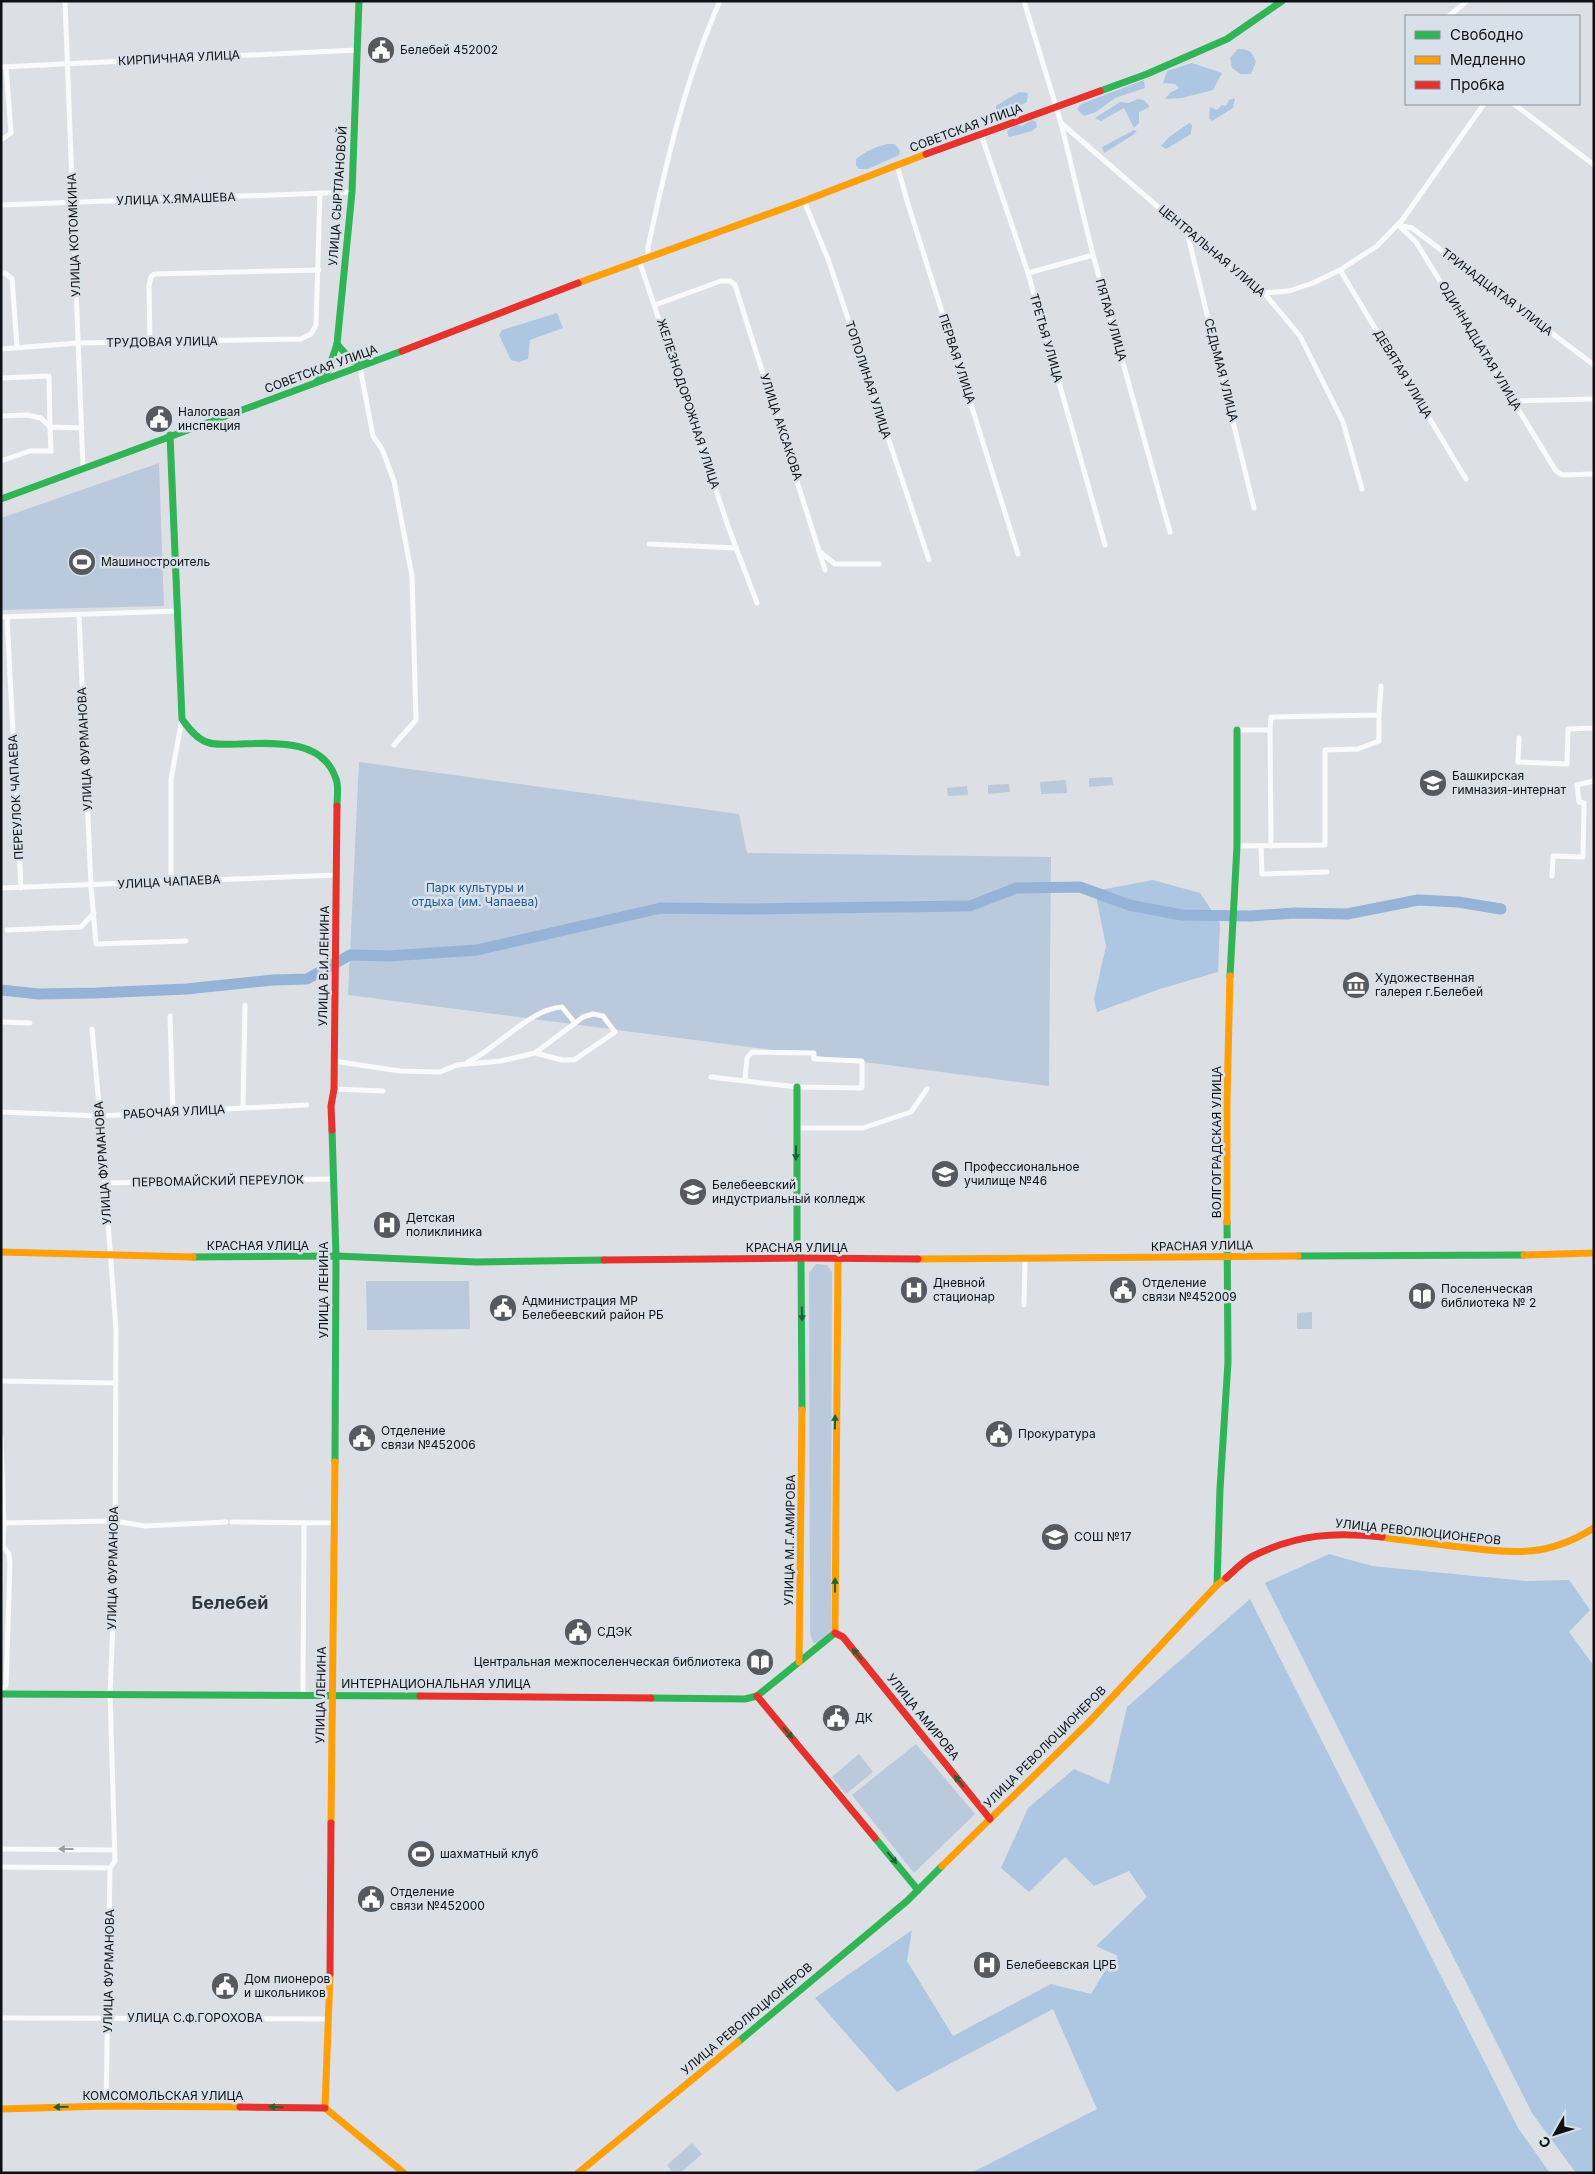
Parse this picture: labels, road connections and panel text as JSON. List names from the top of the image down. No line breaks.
{"streets":{"street":["КИРПИЧНАЯ УЛИЦА","СОВЕТСКАЯ УЛИЦА","УЛИЦА СЫРТЛАНОВОЙ","УЛИЦА Х.ЯМАШЕВА","УЛИЦА КОТОМКИНА","ЦЕНТРАЛЬНАЯ УЛИЦА","ТРИНАДЦАТАЯ УЛИЦА","ПЯТАЯ УЛИЦА","ТРЕТЬЯ УЛИЦА","ТРУДОВАЯ УЛИЦА","ОДИННАДЦАТАЯ УЛИЦА","ПЕРВАЯ УЛИЦА","СЕДЬМАЯ УЛИЦА","ДЕВЯТАЯ УЛИЦА","ТОПОЛИНАЯ УЛИЦА","ЖЕЛЕЗНОДОРОЖНАЯ УЛИЦА","УЛИЦА АКСАКОВА","УЛИЦА ФУРМАНОВА","ПЕРЕУЛОК ЧАПАЕВА","УЛИЦА ЧАПАЕВА","УЛИЦА В.И.ЛЕНИНА","РАБОЧАЯ УЛИЦА","ВОЛГОГРАДСКАЯ УЛИЦА","ПЕРВОМАЙСКИЙ ПЕРЕУЛОК","КРАСНАЯ УЛИЦА","УЛИЦА ЛЕНИНА","УЛИЦА РЕВОЛЮЦИОНЕРОВ","УЛИЦА М.Г.АМИРОВА","ИНТЕРНАЦИОНАЛЬНАЯ УЛИЦА","УЛИЦА АМИРОВА","УЛИЦА С.Ф.ГОРОХОВА","КОМСОМОЛЬСКАЯ УЛИЦА"]},"crossings":[["КИРПИЧНАЯ УЛИЦА","УЛИЦА СЫРТЛАНОВОЙ"],["КИРПИЧНАЯ УЛИЦА","УЛИЦА КОТОМКИНА"],["СОВЕТСКАЯ УЛИЦА","УЛИЦА СЫРТЛАНОВОЙ"],["СОВЕТСКАЯ УЛИЦА","УЛИЦА КОТОМКИНА"],["СОВЕТСКАЯ УЛИЦА","ПЯТАЯ УЛИЦА"],["СОВЕТСКАЯ УЛИЦА","ТРЕТЬЯ УЛИЦА"],["СОВЕТСКАЯ УЛИЦА","ПЕРВАЯ УЛИЦА"],["СОВЕТСКАЯ УЛИЦА","ТОПОЛИНАЯ УЛИЦА"],["СОВЕТСКАЯ УЛИЦА","ЖЕЛЕЗНОДОРОЖНАЯ УЛИЦА"],["УЛИЦА СЫРТЛАНОВОЙ","УЛИЦА Х.ЯМАШЕВА"],["УЛИЦА СЫРТЛАНОВОЙ","ТРУДОВАЯ УЛИЦА"],["УЛИЦА Х.ЯМАШЕВА","УЛИЦА КОТОМКИНА"],["УЛИЦА КОТОМКИНА","ТРУДОВАЯ УЛИЦА"],["ЦЕНТРАЛЬНАЯ УЛИЦА","ПЯТАЯ УЛИЦА"],["ЦЕНТРАЛЬНАЯ УЛИЦА","СЕДЬМАЯ УЛИЦА"],["ТРИНАДЦАТАЯ УЛИЦА","ОДИННАДЦАТАЯ УЛИЦА"],["ЖЕЛЕЗНОДОРОЖНАЯ УЛИЦА","УЛИЦА АКСАКОВА"],["УЛИЦА ФУРМАНОВА","УЛИЦА ЧАПАЕВА"],["УЛИЦА ФУРМАНОВА","РАБОЧАЯ УЛИЦА"],["УЛИЦА ФУРМАНОВА","ПЕРВОМАЙСКИЙ ПЕРЕУЛОК"],["УЛИЦА ФУРМАНОВА","КРАСНАЯ УЛИЦА"],["УЛИЦА ФУРМАНОВА","ИНТЕРНАЦИОНАЛЬНАЯ УЛИЦА"],["УЛИЦА ФУРМАНОВА","УЛИЦА С.Ф.ГОРОХОВА"],["УЛИЦА ФУРМАНОВА","КОМСОМОЛЬСКАЯ УЛИЦА"],["ПЕРЕУЛОК ЧАПАЕВА","УЛИЦА ЧАПАЕВА"],["УЛИЦА ЧАПАЕВА","УЛИЦА В.И.ЛЕНИНА"],["УЛИЦА В.И.ЛЕНИНА","ПЕРВОМАЙСКИЙ ПЕРЕУЛОК"],["УЛИЦА В.И.ЛЕНИНА","УЛИЦА ЛЕНИНА"],["ВОЛГОГРАДСКАЯ УЛИЦА","КРАСНАЯ УЛИЦА"],["ВОЛГОГРАДСКАЯ УЛИЦА","УЛИЦА РЕВОЛЮЦИОНЕРОВ"],["ПЕРВОМАЙСКИЙ ПЕРЕУЛОК","УЛИЦА ЛЕНИНА"],["КРАСНАЯ УЛИЦА","УЛИЦА ЛЕНИНА"],["КРАСНАЯ УЛИЦА","УЛИЦА М.Г.АМИРОВА"],["УЛИЦА ЛЕНИНА","ИНТЕРНАЦИОНАЛЬНАЯ УЛИЦА"],["УЛИЦА ЛЕНИНА","УЛИЦА С.Ф.ГОРОХОВА"],["УЛИЦА ЛЕНИНА","КОМСОМОЛЬСКАЯ УЛИЦА"],["УЛИЦА РЕВОЛЮЦИОНЕРОВ","УЛИЦА АМИРОВА"]],"one_way":["УЛИЦА АМИРОВА","КОМСОМОЛЬСКАЯ УЛИЦА"],"districts":["Белебей"],"parks":["Парк культуры и отдыха (им. Чапаева)"],"places":{"public building":["Белебей 452002","Налоговая инспекция","Отделение связи №452009","Администрация МР Белебеевский район РБ","Прокуратура","Отделение связи №452006","СДЭК","ДК","Отделение связи №452000","Дом пионеров и школьников"],"sports":["Машиностроитель","шахматный клуб"],"school or university":["Башкирская гимназия-интернат","Профессиональное училище №46","Белебеевский индустриальный колледж","СОШ №17"],"museum":["Художественная галерея г.Белебей"],"hospital":["Детская поликлиника","Дневной стационар","Белебеевская ЦРБ"],"library":["Поселенческая библиотека № 2","Центральная межпоселенческая библиотека"]},"legend":["Свободно","Медленно","Пробка"],"north":"bottom left"}
